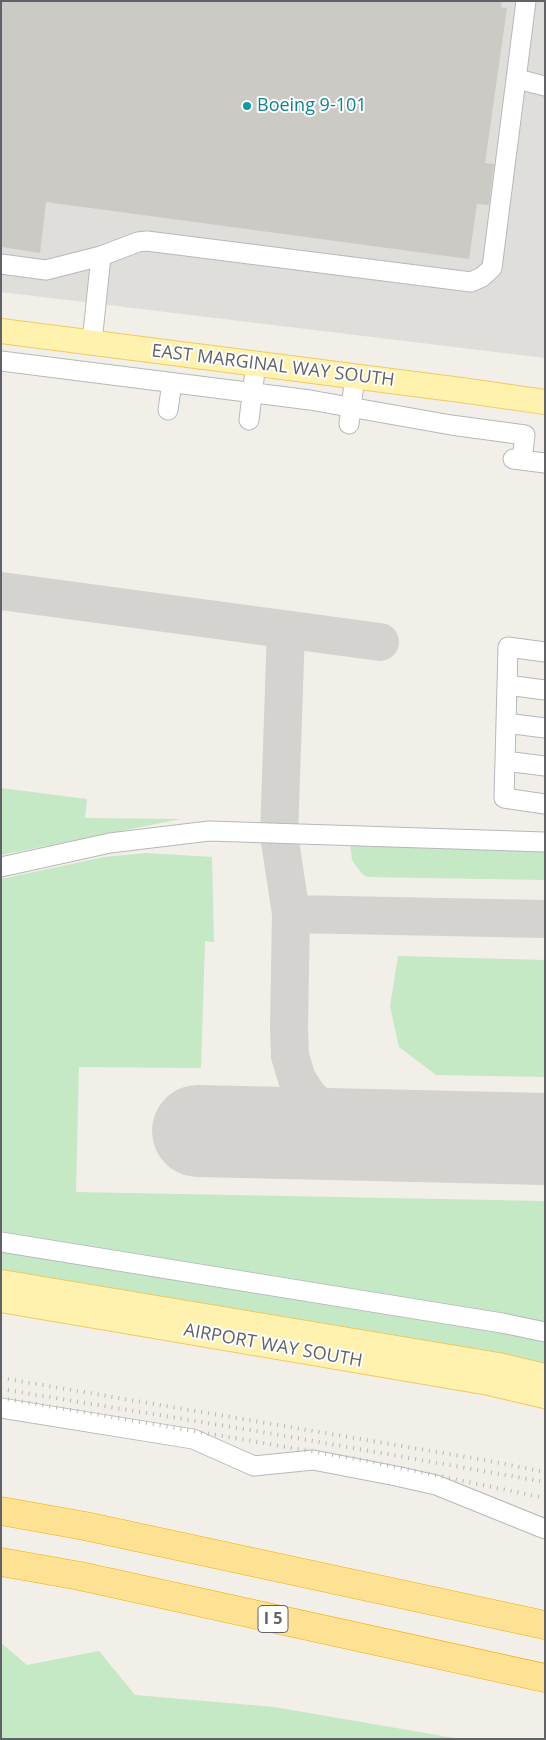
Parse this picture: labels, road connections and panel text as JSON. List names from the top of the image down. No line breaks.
{"streets":{"highway":["I 5"],"main road":["EAST MARGINAL WAY SOUTH","AIRPORT WAY SOUTH"]},"places":["Boeing 9-101"]}
